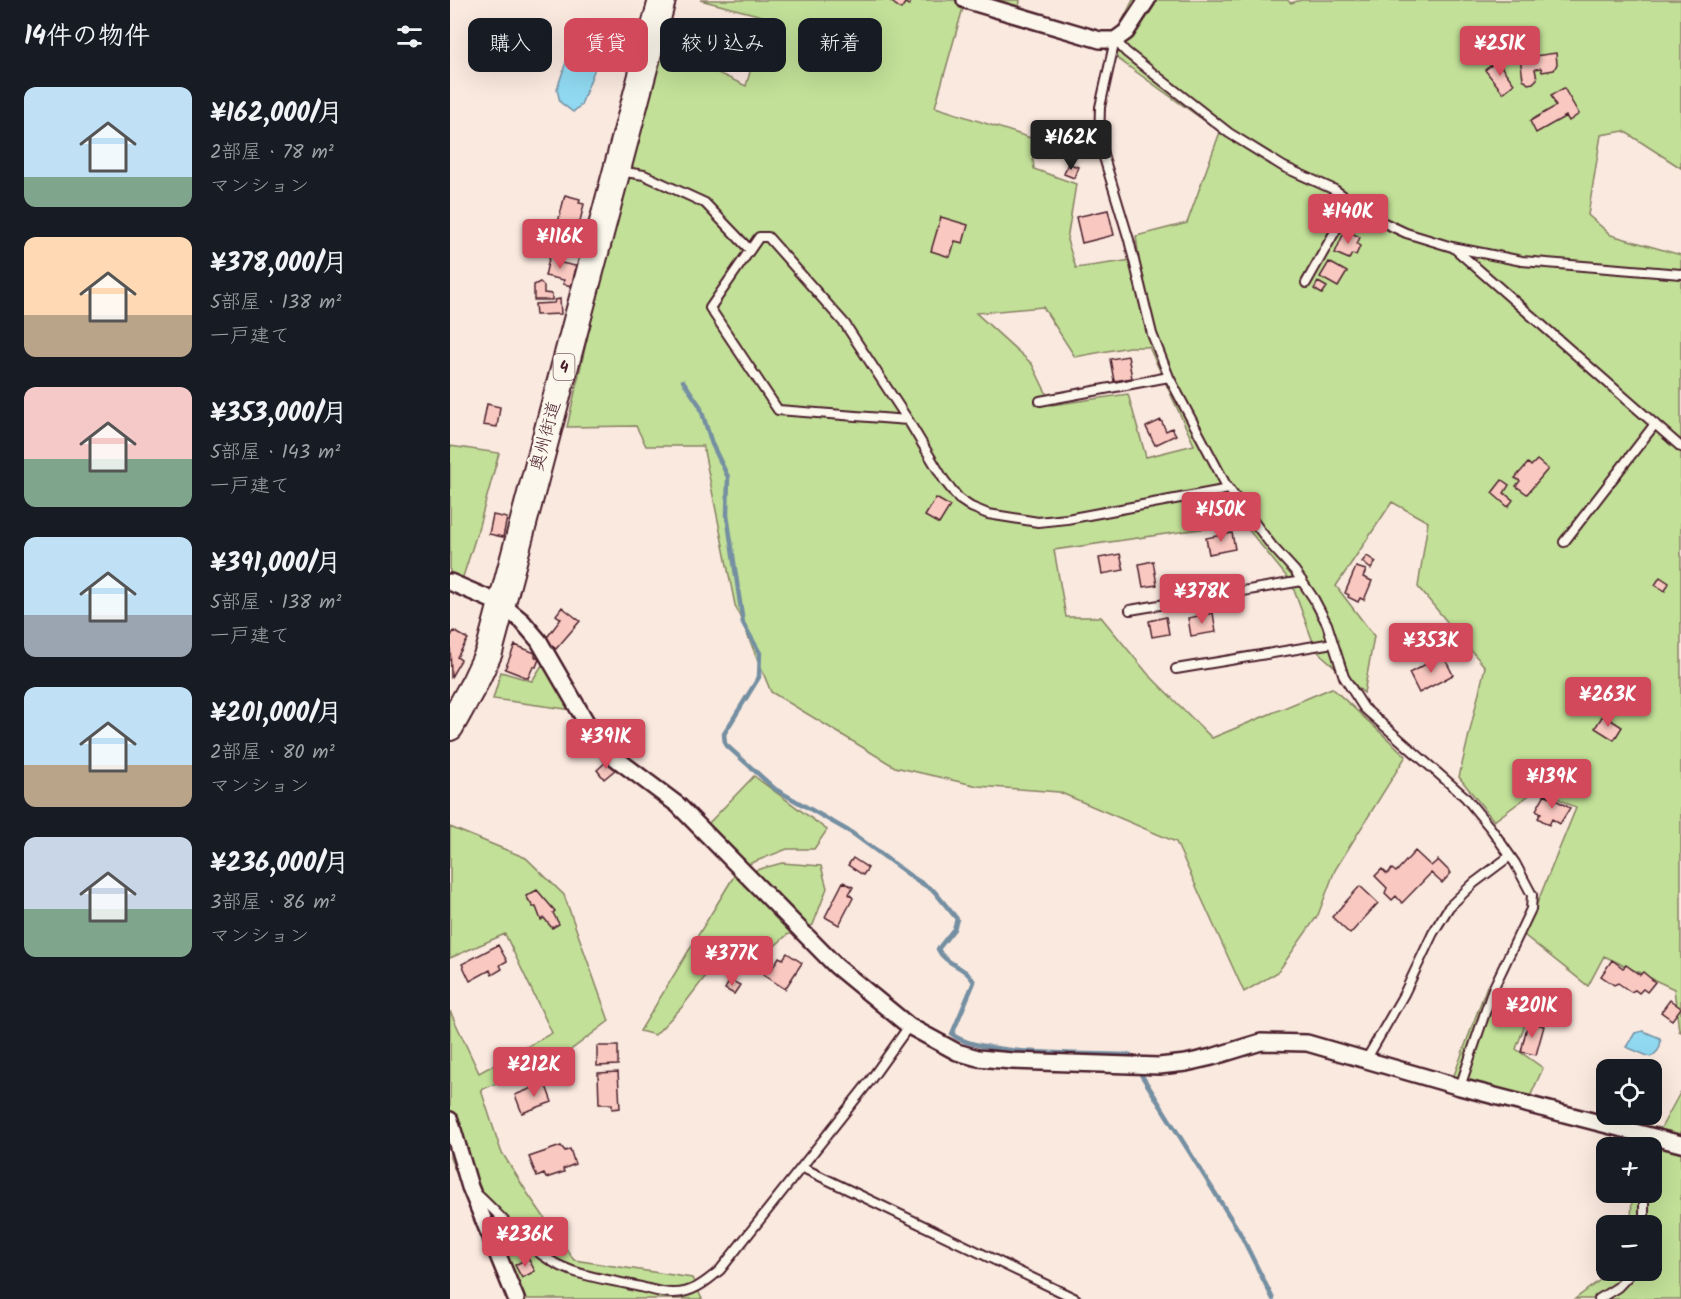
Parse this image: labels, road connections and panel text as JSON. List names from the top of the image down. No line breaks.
{"streets":{"highway":["4","奥州街道"]},"page":{"heading":"14件の物件","chip":["購入","賃貸","絞り込み","新着"],"price":["¥251K","¥162K","¥140K","¥116K","¥150K","¥378K","¥353K","¥263K","¥391K","¥139K","¥377K","¥201K","¥212K","¥236K"],"list":[{"name":"¥162,000/月","note":"2部屋 · 78 m² · マンション"},{"name":"¥378,000/月","note":"5部屋 · 138 m² · 一戸建て"},{"name":"¥353,000/月","note":"5部屋 · 143 m² · 一戸建て"},{"name":"¥391,000/月","note":"5部屋 · 138 m² · 一戸建て"},{"name":"¥201,000/月","note":"2部屋 · 80 m² · マンション"},{"name":"¥236,000/月","note":"3部屋 · 86 m² · マンション"}],"map_buttons":["+","−"]}}
